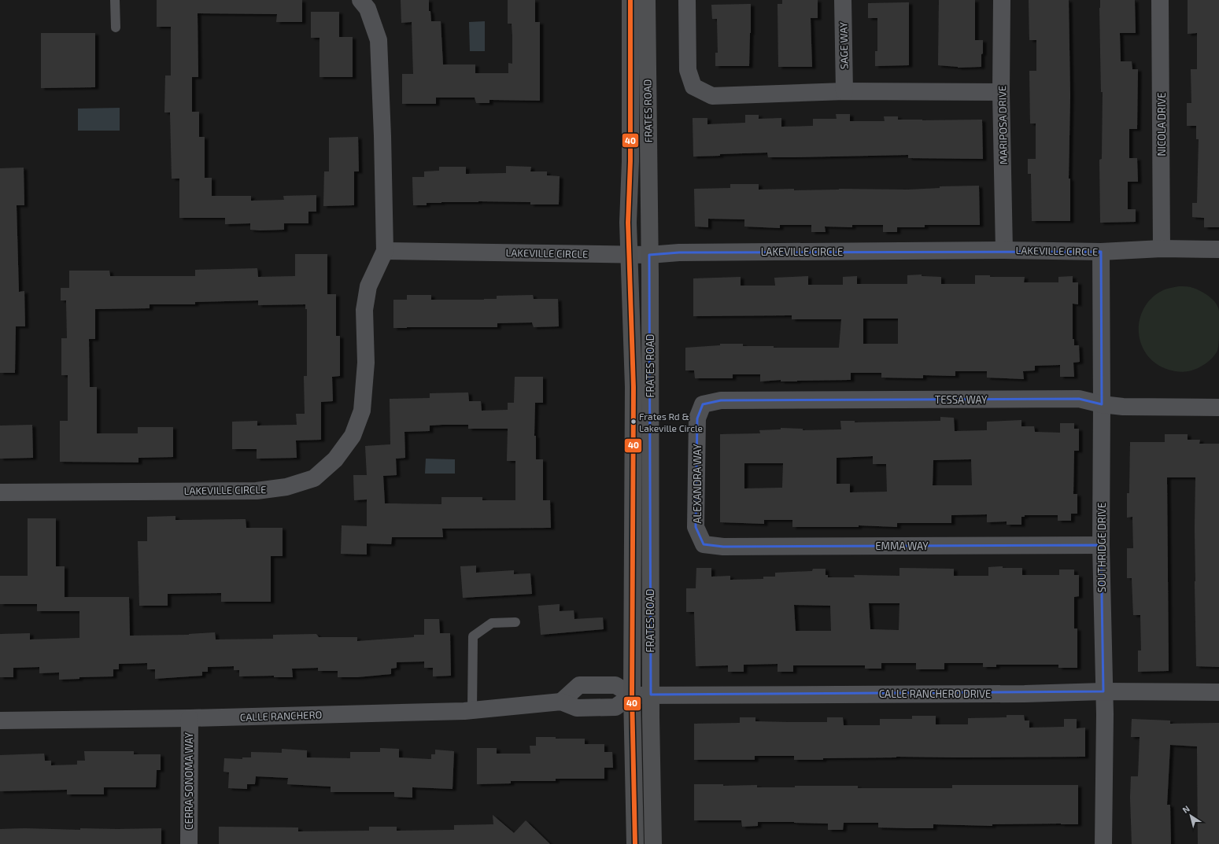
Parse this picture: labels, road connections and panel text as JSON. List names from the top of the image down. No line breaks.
{"streets":{"street":["SAGE WAY","FRATES ROAD","NICOLA DRIVE","MARIPOSA DRIVE","LAKEVILLE CIRCLE","TESSA WAY","ALEXANDRA WAY","EMMA WAY","SOUTHRIDGE DRIVE","CALLE RANCHERO DRIVE","CALLE RANCHERO","CERRA SONOMA WAY"]},"crossings":[["FRATES ROAD","LAKEVILLE CIRCLE"],["FRATES ROAD","CALLE RANCHERO DRIVE"],["FRATES ROAD","CALLE RANCHERO"],["NICOLA DRIVE","LAKEVILLE CIRCLE"],["MARIPOSA DRIVE","LAKEVILLE CIRCLE"],["LAKEVILLE CIRCLE","SOUTHRIDGE DRIVE"],["TESSA WAY","ALEXANDRA WAY"],["TESSA WAY","SOUTHRIDGE DRIVE"],["ALEXANDRA WAY","EMMA WAY"],["EMMA WAY","SOUTHRIDGE DRIVE"],["SOUTHRIDGE DRIVE","CALLE RANCHERO DRIVE"],["CALLE RANCHERO","CERRA SONOMA WAY"]],"places":["Frates Rd & Lakeville Circle"],"lines":["transit line 40"],"north":"top left"}
